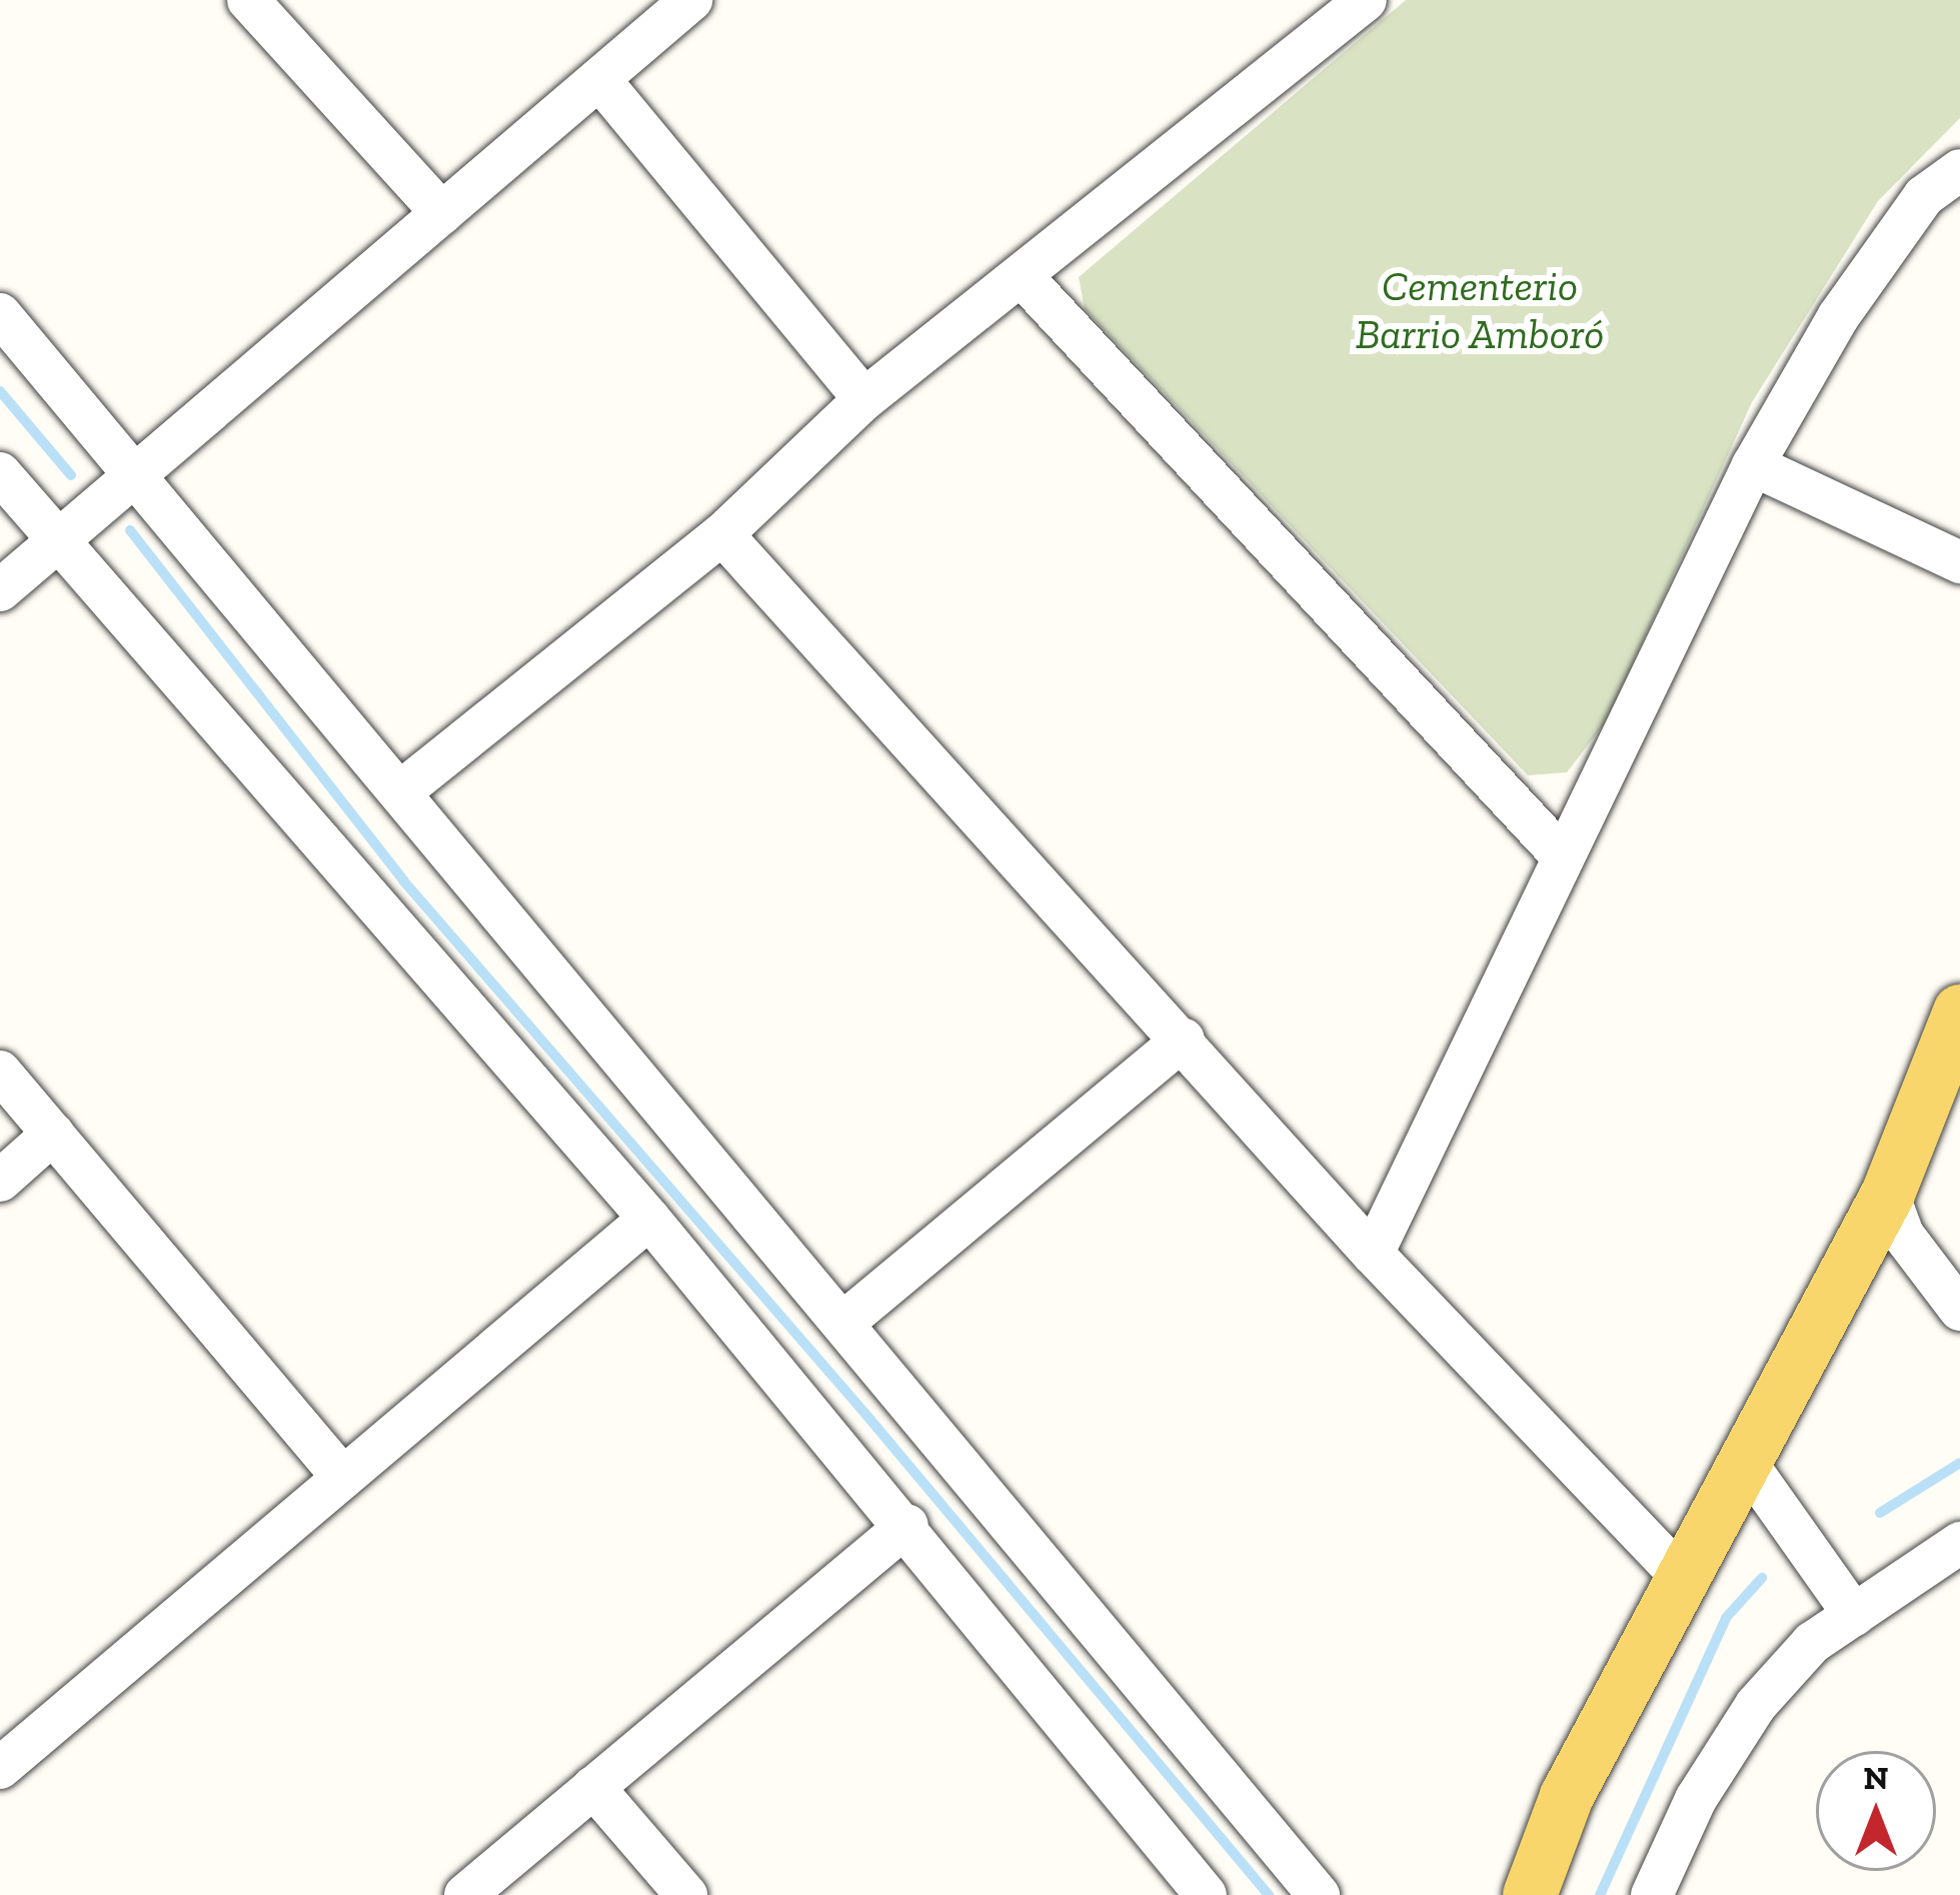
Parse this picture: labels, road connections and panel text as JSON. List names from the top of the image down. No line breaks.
{"parks":["Cementerio Barrio Amboró"],"north":"top"}
